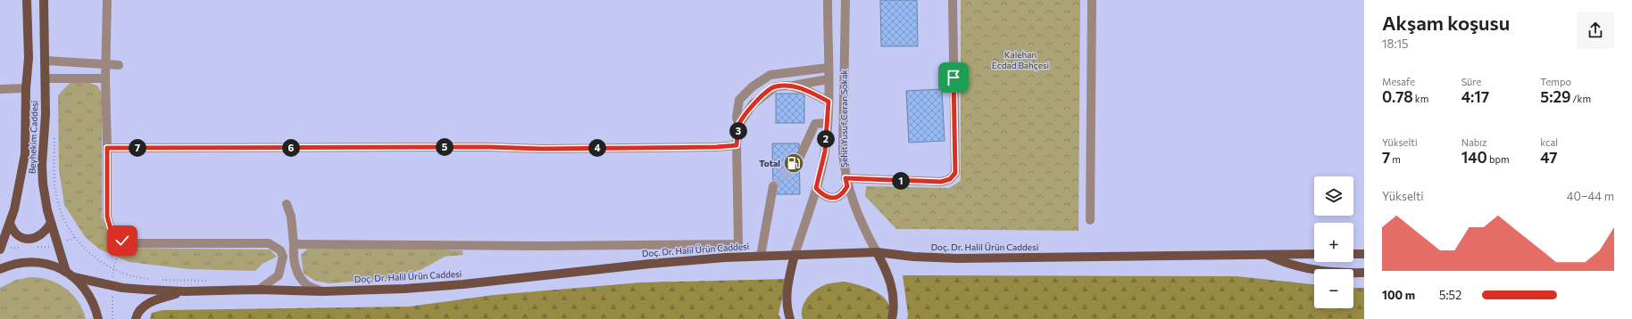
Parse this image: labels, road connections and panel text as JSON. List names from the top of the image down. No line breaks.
{"streets":{"main road":["Beyhekim Caddesi","Doç. Dr. Halil Ürün Caddesi"],"street":["Şehit Yusuf Ceran Sokak"]},"crossings":[["Şehit Yusuf Ceran Sokak","Doç. Dr. Halil Ürün Caddesi"]],"parks":["Kalehan Ecdad Bahçesi"],"places":{"fuel station":["Total"]},"page":{"heading":["Akşam koşusu","18:15"],"stats":[["Mesafe","0.78 km"],["Süre","4:17"],["Tempo","5:29 /km"],["Yükselti","7 m"],["Nabız","140 bpm"],["kcal","47"]],"pins":["3","2","5","4","6","7","1"],"map_buttons":["+","−"],"chart":["Yükselti","40–44 m"],"list":[{"name":"100 m","note":"5:52"}]}}
